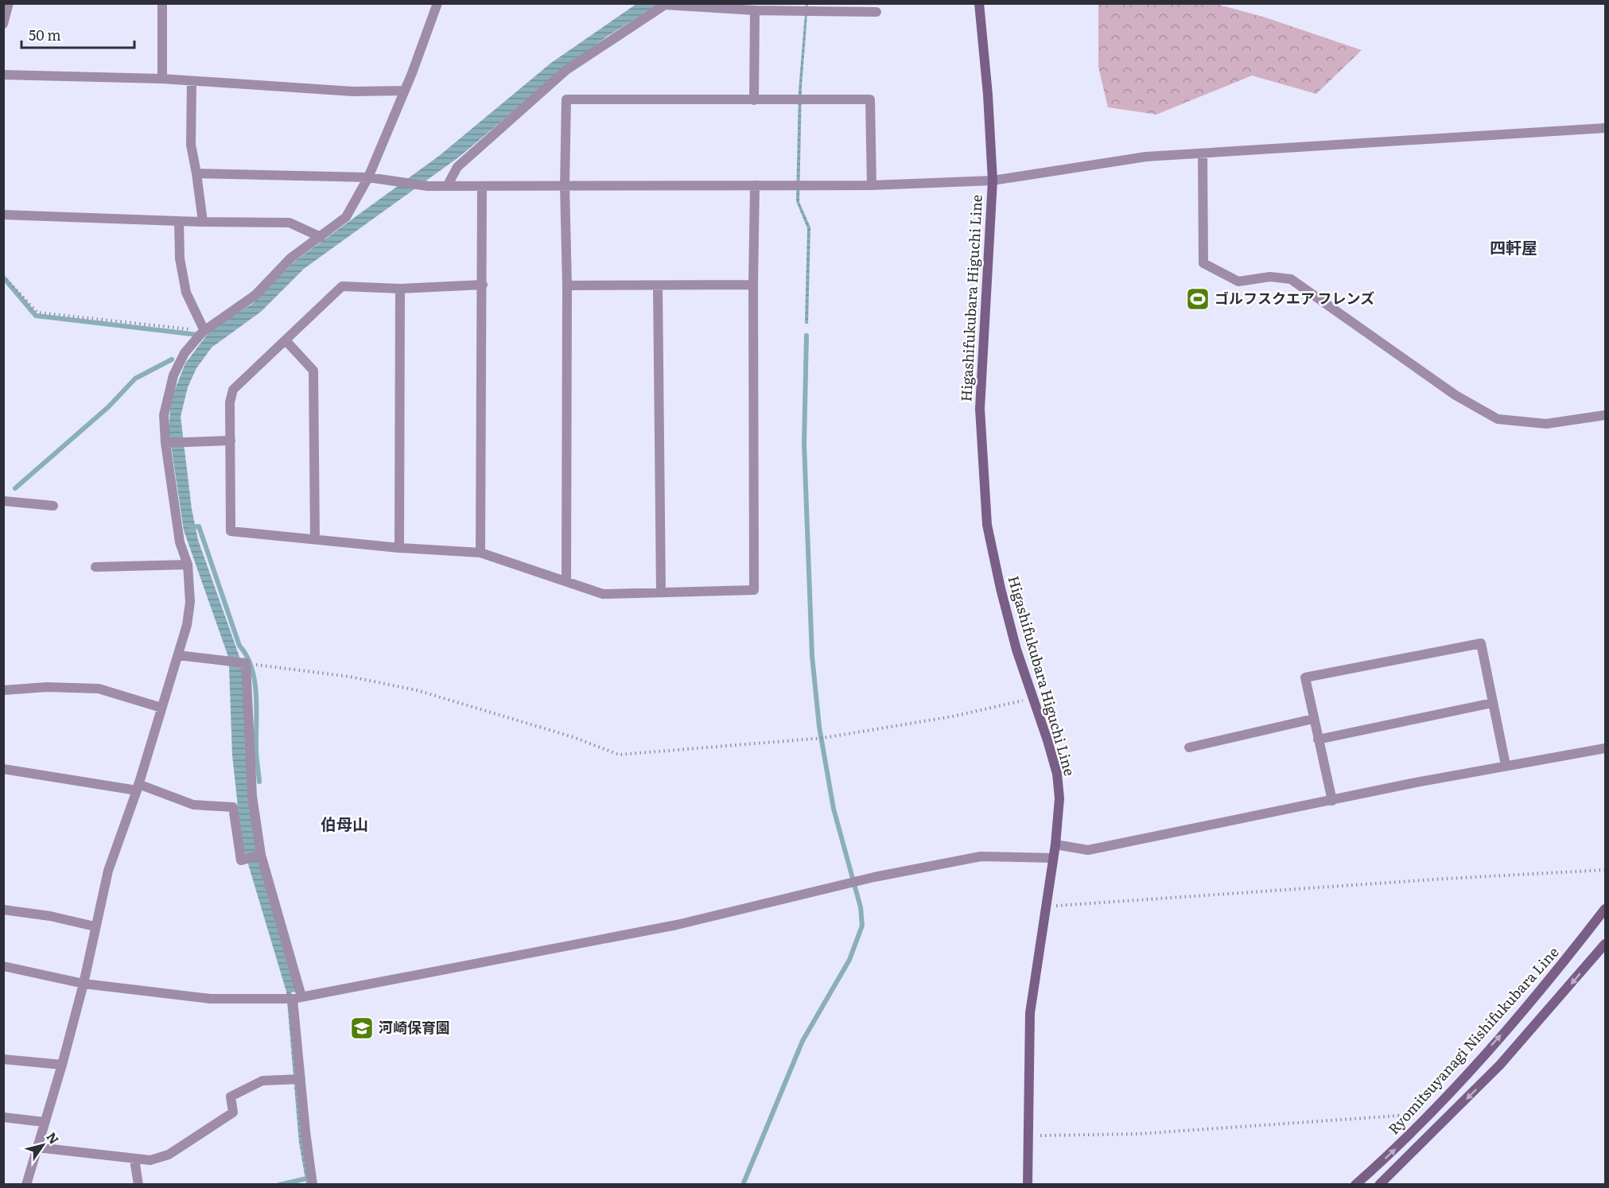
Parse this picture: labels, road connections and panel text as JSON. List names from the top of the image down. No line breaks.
{"streets":{"main road":["Higashifukubara Higuchi Line","Ryomitsuyanagi Nishifukubara Line"]},"districts":["四軒屋","伯母山"],"places":{"sports":["ゴルフスクエア フレンズ"],"school or university":["河崎保育園"]},"scale_bar":"50 m","north":"top right"}
